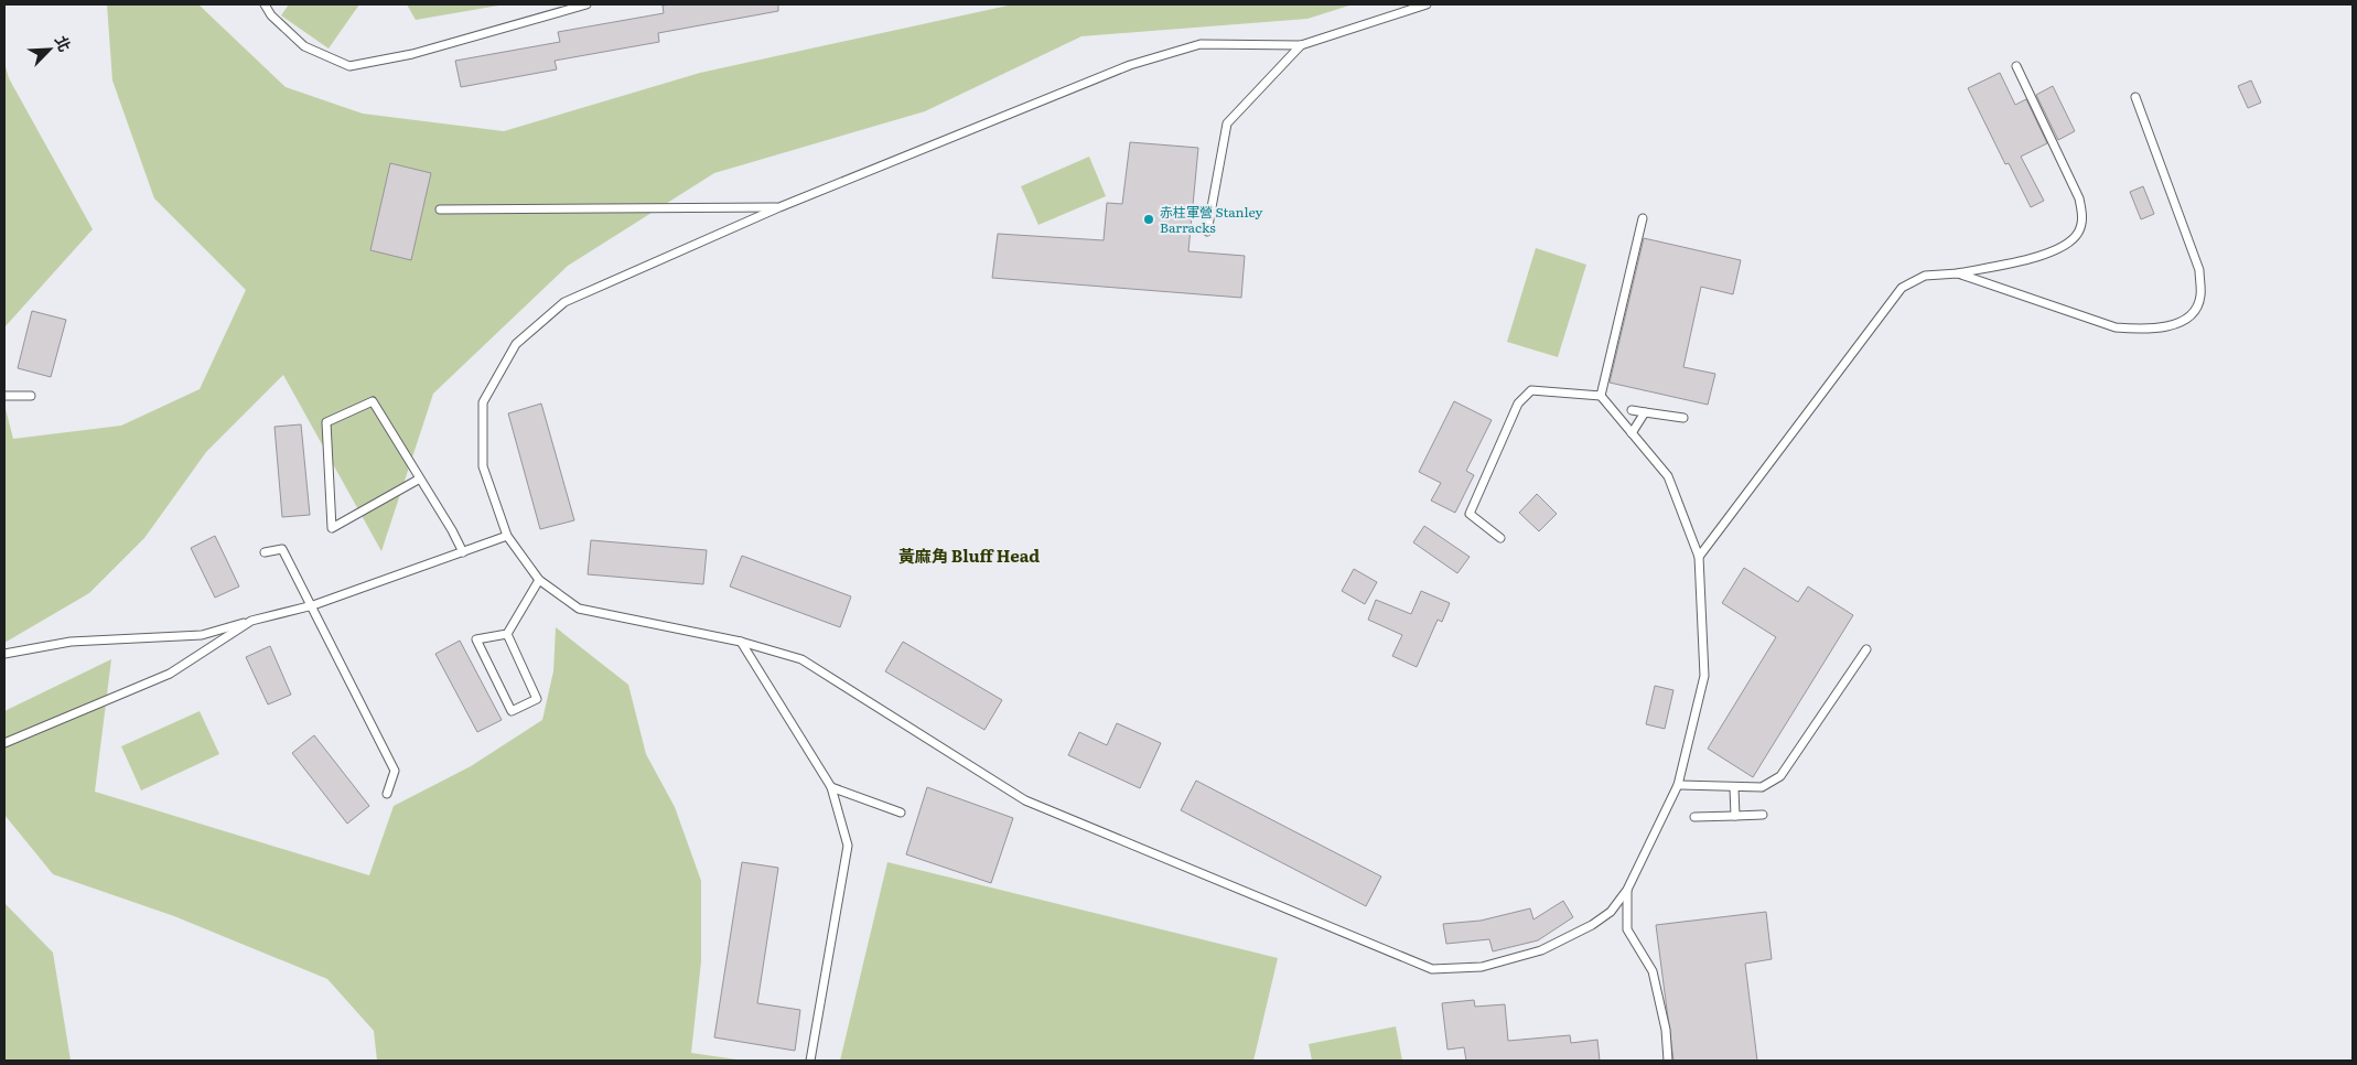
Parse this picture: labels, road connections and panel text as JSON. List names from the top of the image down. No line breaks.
{"districts":["黃麻角 Bluff Head"],"places":["赤柱軍營 Stanley Barracks"],"north":"top right"}
